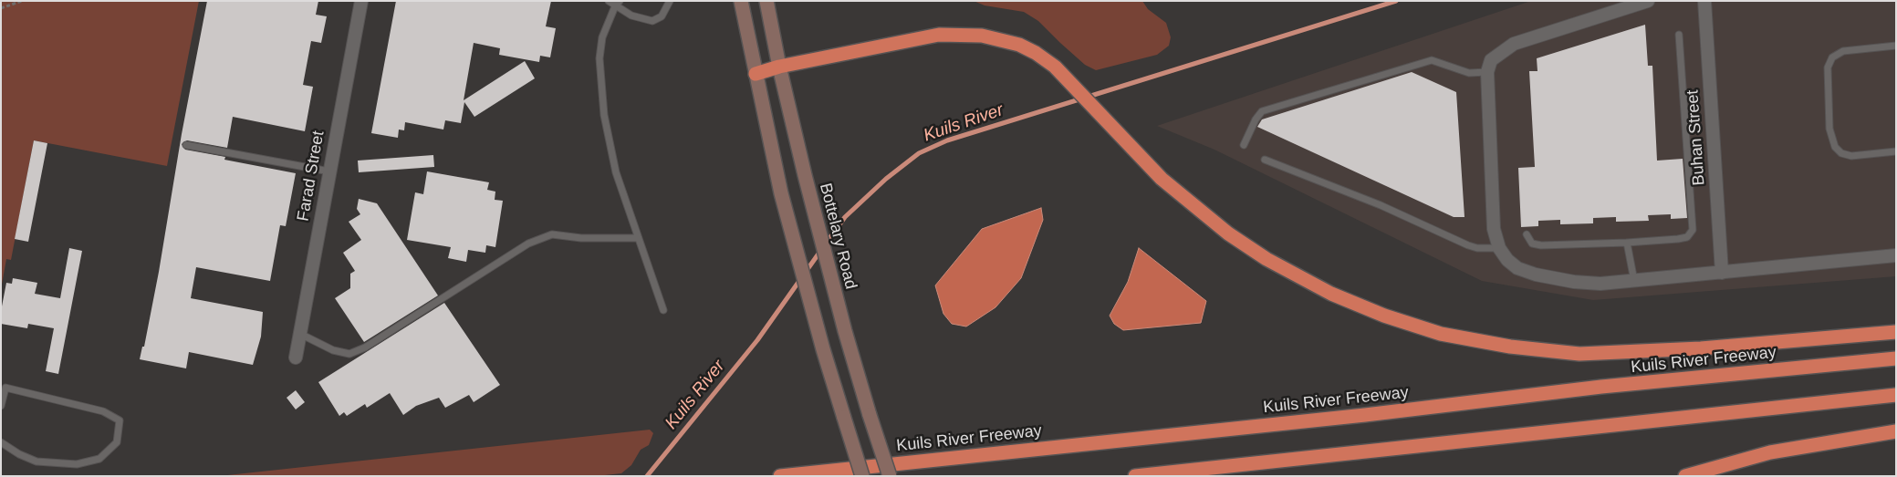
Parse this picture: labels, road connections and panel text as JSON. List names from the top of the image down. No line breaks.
{"streets":{"highway":["Kuils River Freeway"],"main road":["Bottelary Road"],"street":["Buhan Street","Farad Street"]},"water":["Kuils River"]}
